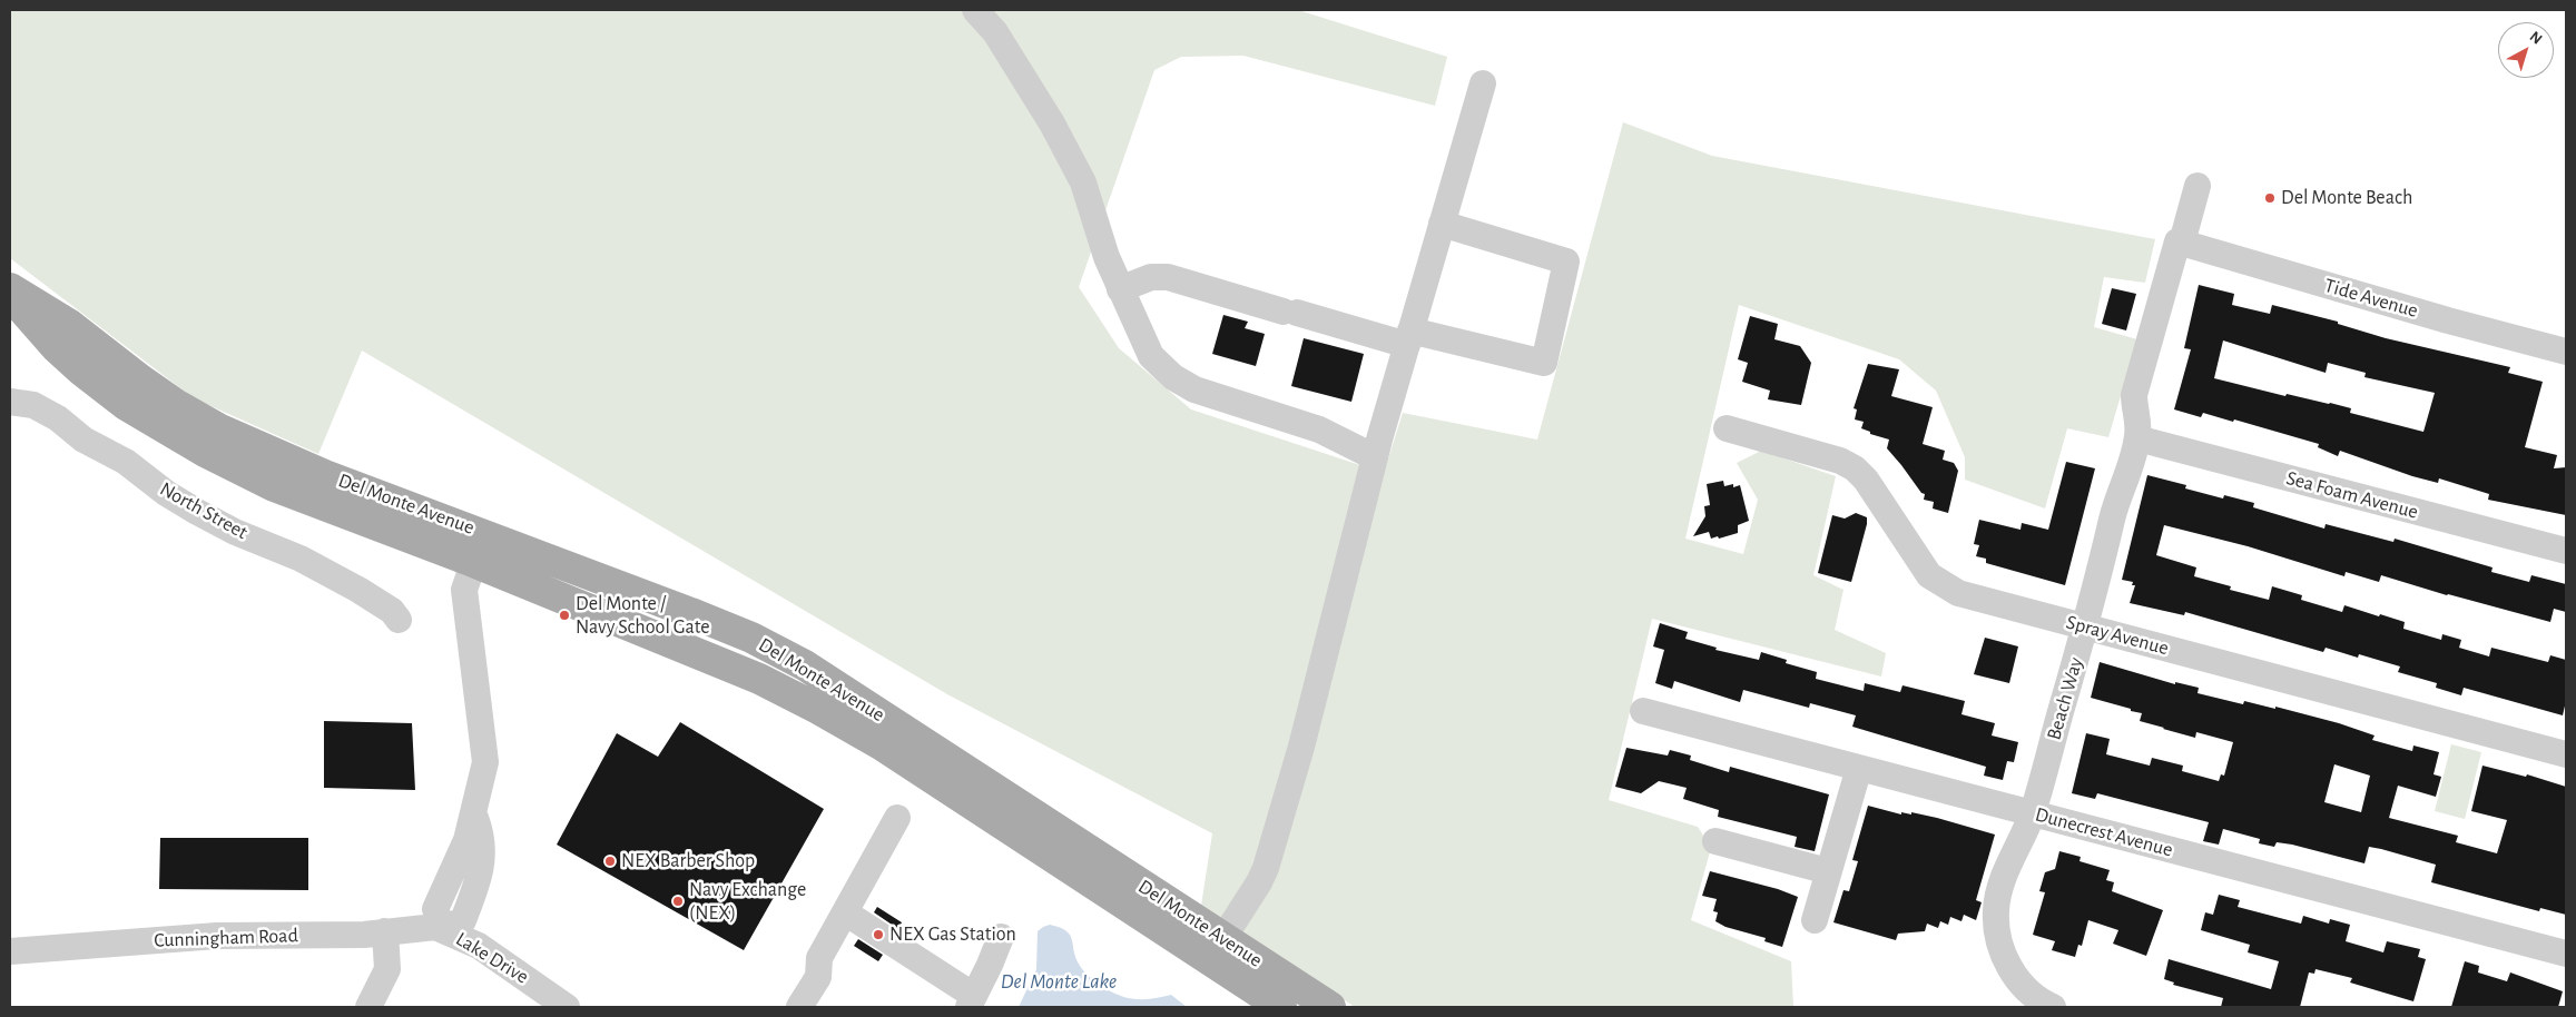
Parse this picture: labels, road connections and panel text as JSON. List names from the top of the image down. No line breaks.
{"streets":{"main road":["Del Monte Avenue"],"street":["Tide Avenue","Sea Foam Avenue","North Street","Spray Avenue","Beach Way","Dunecrest Avenue","Cunningham Road","Lake Drive"]},"crossings":[["Tide Avenue","Beach Way"],["Sea Foam Avenue","Beach Way"],["Spray Avenue","Beach Way"],["Beach Way","Dunecrest Avenue"],["Cunningham Road","Lake Drive"]],"water":["Del Monte Lake"],"places":["Del Monte Beach","Del Monte / Navy School Gate","NEX Barber Shop","Navy Exchange (NEX)","NEX Gas Station"],"north":"top right"}
